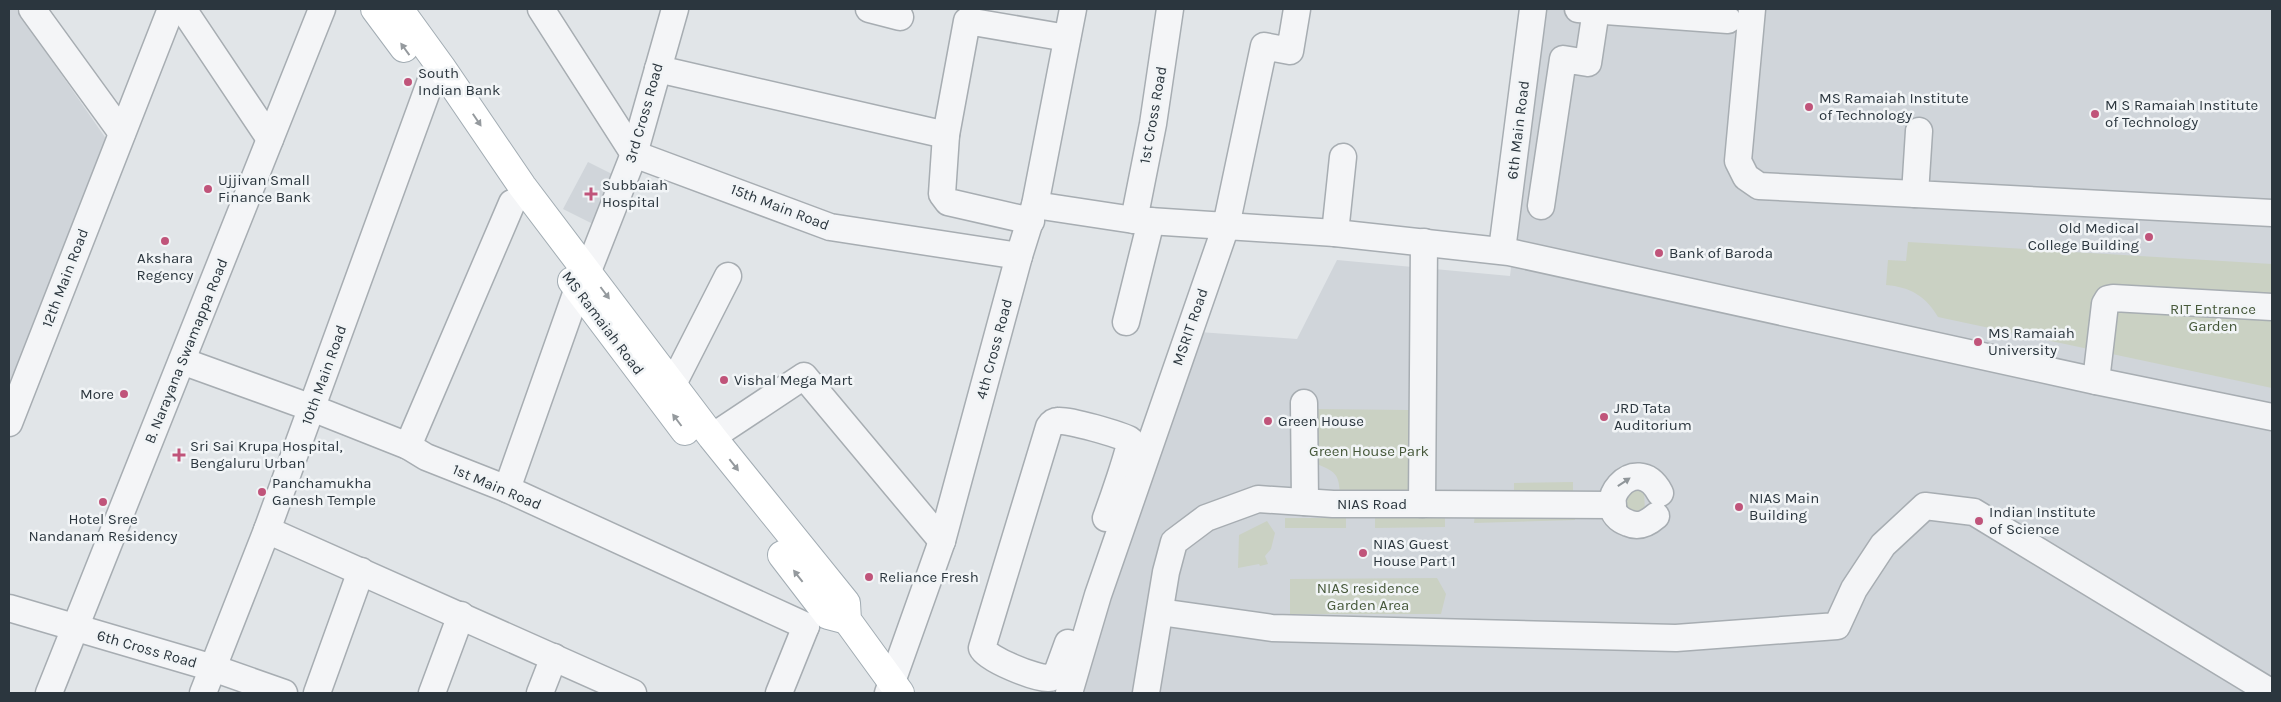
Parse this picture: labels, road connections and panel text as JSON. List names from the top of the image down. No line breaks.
{"streets":{"main road":["MS Ramaiah Road"],"street":["3rd Cross Road","1st Cross Road","6th Main Road","15th Main Road","12th Main Road","MSRIT Road","4th Cross Road","B. Narayana Swamappa Road","10th Main Road","1st Main Road","NIAS Road","6th Cross Road"]},"crossings":[["3rd Cross Road","15th Main Road"],["3rd Cross Road","MS Ramaiah Road"],["3rd Cross Road","1st Main Road"],["15th Main Road","4th Cross Road"],["MS Ramaiah Road","4th Cross Road"],["MS Ramaiah Road","10th Main Road"],["B. Narayana Swamappa Road","1st Main Road"],["B. Narayana Swamappa Road","6th Cross Road"],["10th Main Road","1st Main Road"],["10th Main Road","6th Cross Road"]],"parks":["RIT Entrance Garden","Green House Park","NIAS residence Garden Area"],"places":{"other":["South Indian Bank","MS Ramaiah Institute of Technology","M S Ramaiah Institute of Technology","Ujjivan Small Finance Bank","Old Medical College Building","Akshara Regency","Bank of Baroda","MS Ramaiah University","Vishal Mega Mart","More","JRD Tata Auditorium","Green House","Panchamukha Ganesh Temple","Hotel Sree Nandanam Residency","NIAS Main Building","Indian Institute of Science","NIAS Guest House Part 1","Reliance Fresh"],"health":["Subbaiah Hospital","Sri Sai Krupa Hospital, Bengaluru Urban"]}}
